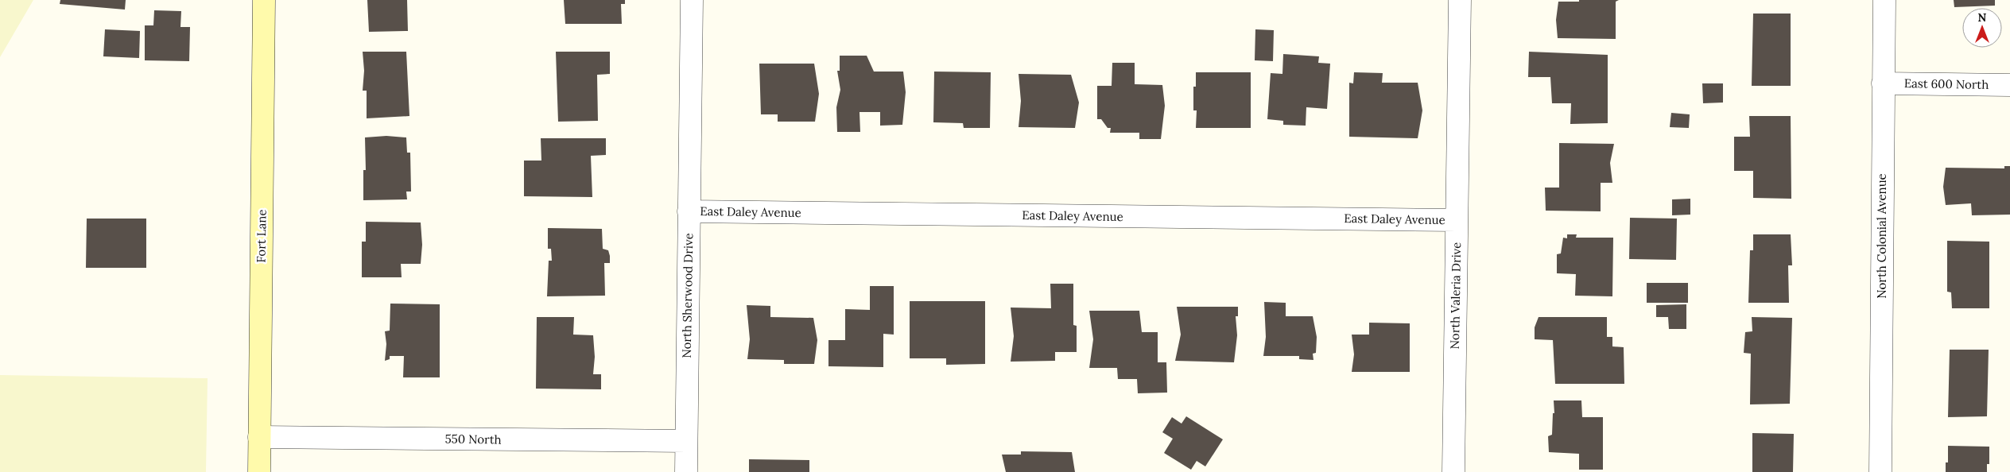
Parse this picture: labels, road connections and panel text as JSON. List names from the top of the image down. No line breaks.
{"streets":{"main road":["Fort Lane"],"street":["East 600 North","East Daley Avenue","North Colonial Avenue","North Sherwood Drive","North Valeria Drive","550 North"]},"crossings":[["East 600 North","North Colonial Avenue"],["East Daley Avenue","North Sherwood Drive"],["East Daley Avenue","North Valeria Drive"],["Fort Lane","550 North"],["North Sherwood Drive","550 North"]],"north":"top"}
